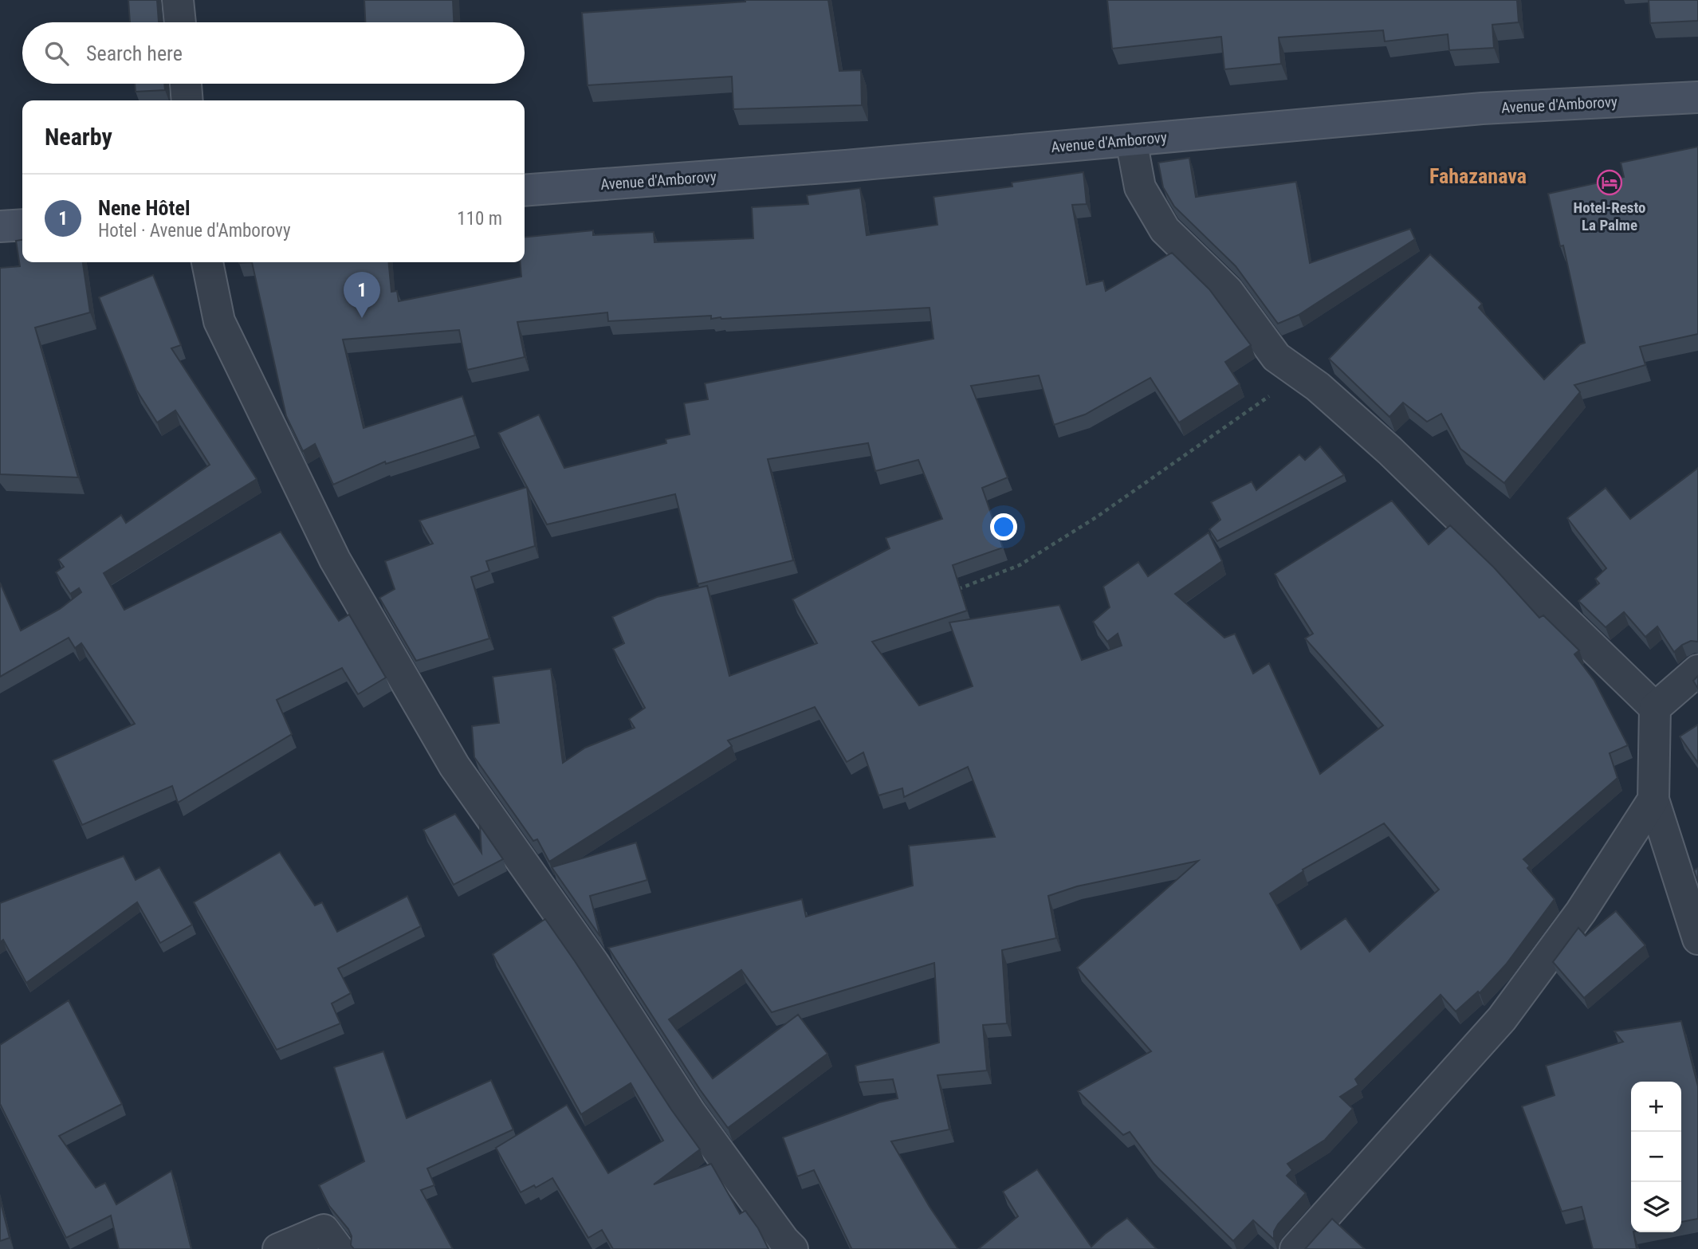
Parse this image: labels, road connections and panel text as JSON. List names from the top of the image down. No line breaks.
{"streets":{"main road":["Avenue d'Amborovy"]},"districts":["Fahazanava"],"places":{"hotel":["Hotel-Resto La Palme"]},"page":{"search":"Search here","heading":"Nearby","list":[{"mark":"1","name":"Nene Hôtel","note":"Hotel · Avenue d'Amborovy","value":"110 m"}],"pins":"1","map_buttons":["+","−"]}}
